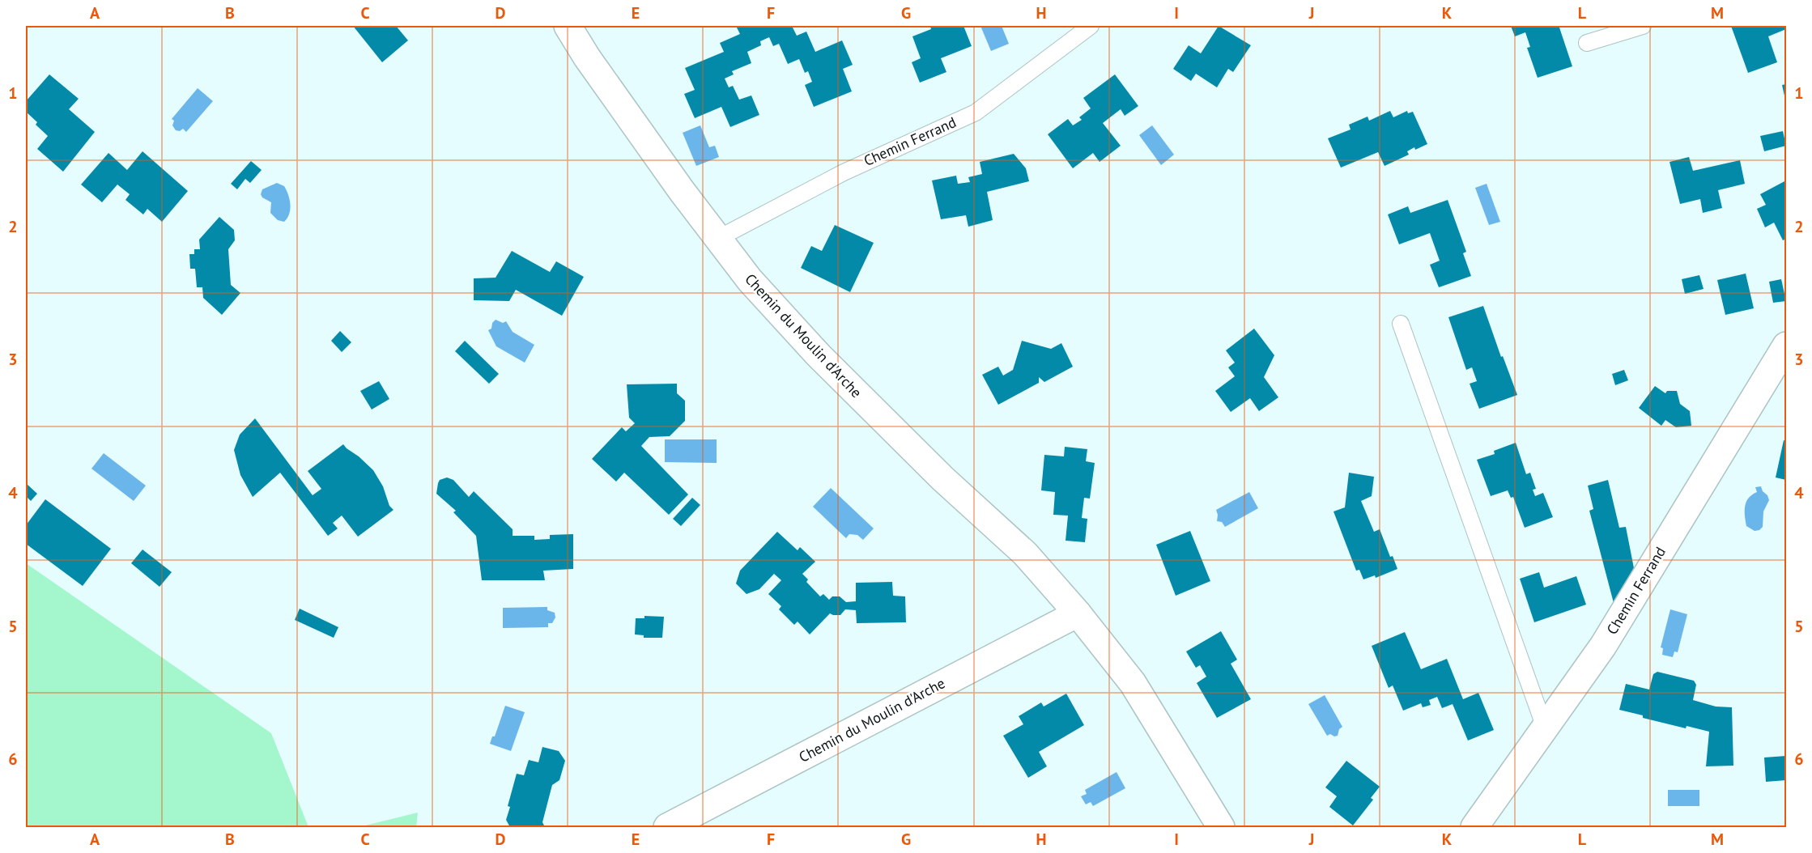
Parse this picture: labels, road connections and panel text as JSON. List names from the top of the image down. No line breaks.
{"streets":{"street":["Chemin Ferrand","Chemin du Moulin d'Arche"]},"crossings":[["Chemin Ferrand","Chemin du Moulin d'Arche"]],"grid":{"columns":["A","B","C","D","E","F","G","H","I","J","K","L","M"],"rows":["1","2","3","4","5","6"]}}
